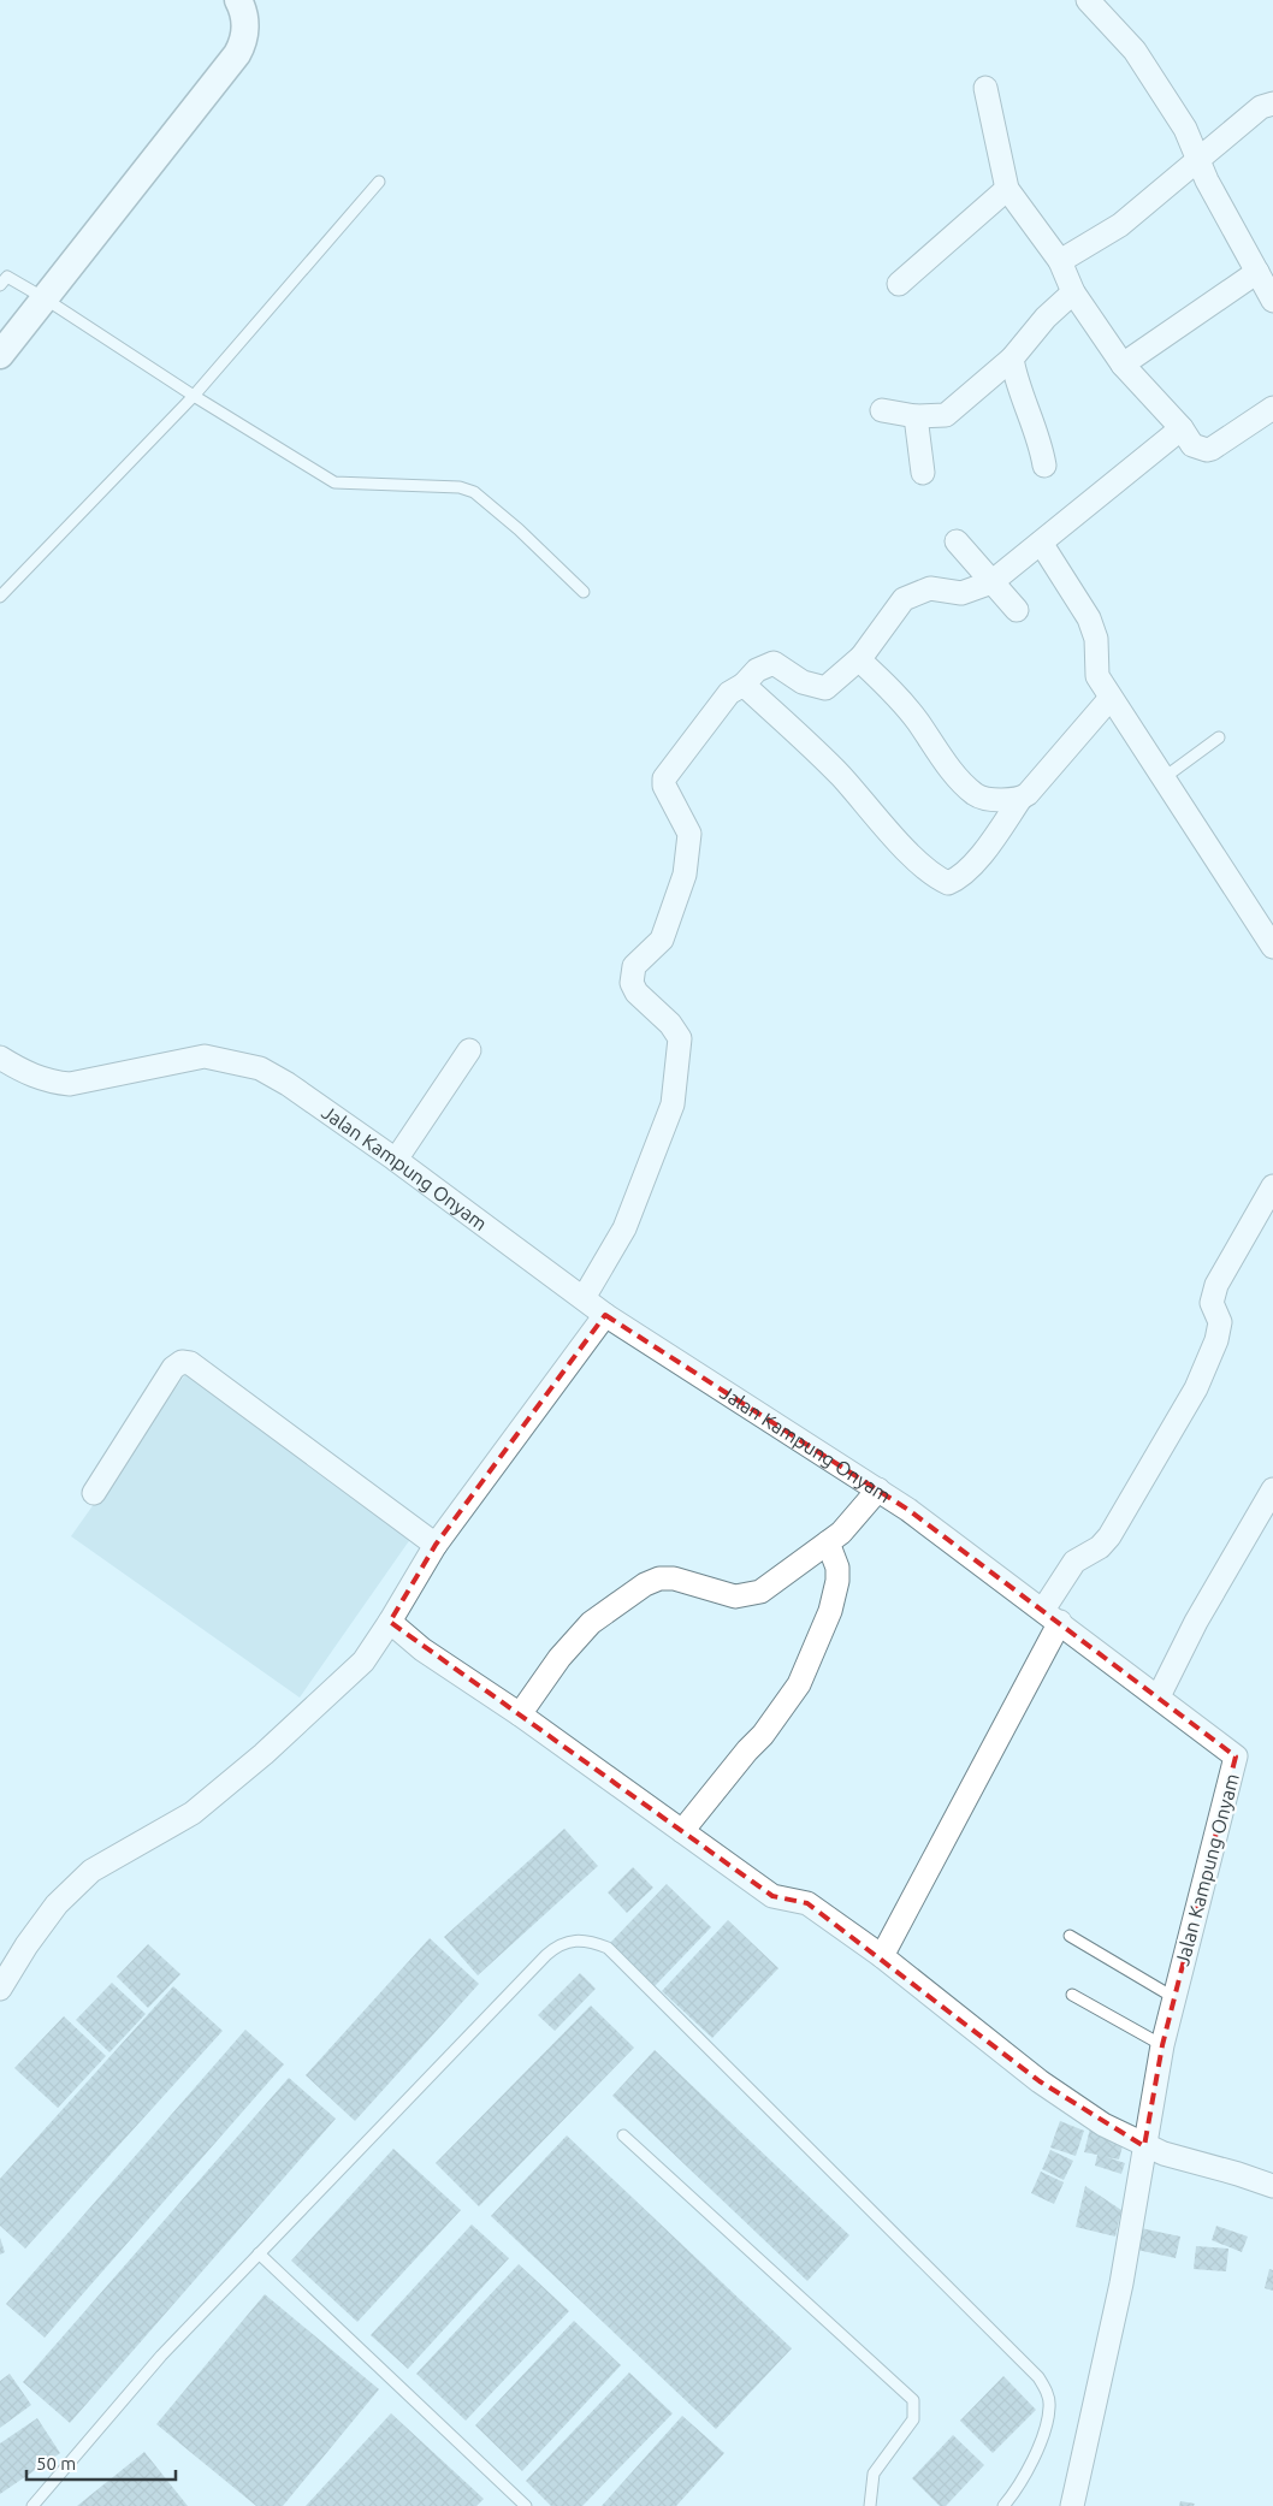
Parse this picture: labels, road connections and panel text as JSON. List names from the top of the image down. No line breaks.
{"streets":{"street":["Jalan Kampung Onyam"]},"scale_bar":"50 m"}
